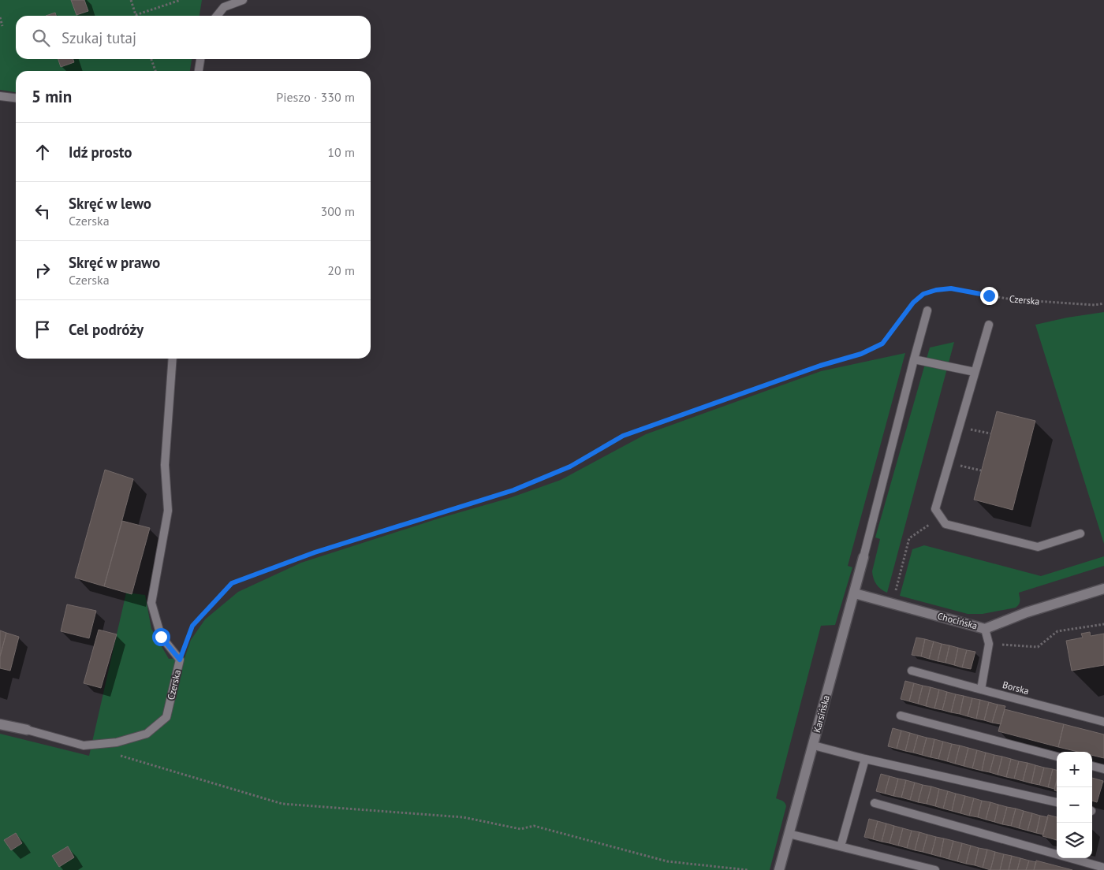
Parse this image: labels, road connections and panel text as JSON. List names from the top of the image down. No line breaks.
{"streets":{"street":["Czerska","Chocińska","Karsińska"],"lane":["Borska"]},"crossings":[["Chocińska","Karsińska"]],"page":{"search":"Szukaj tutaj","heading":["5 min","Pieszo · 330 m"],"list":[["Idź prosto","10 m"],["Skręć w lewo","Czerska","300 m"],["Skręć w prawo","Czerska","20 m"],"Cel podróży"],"map_buttons":["+","−"]}}
